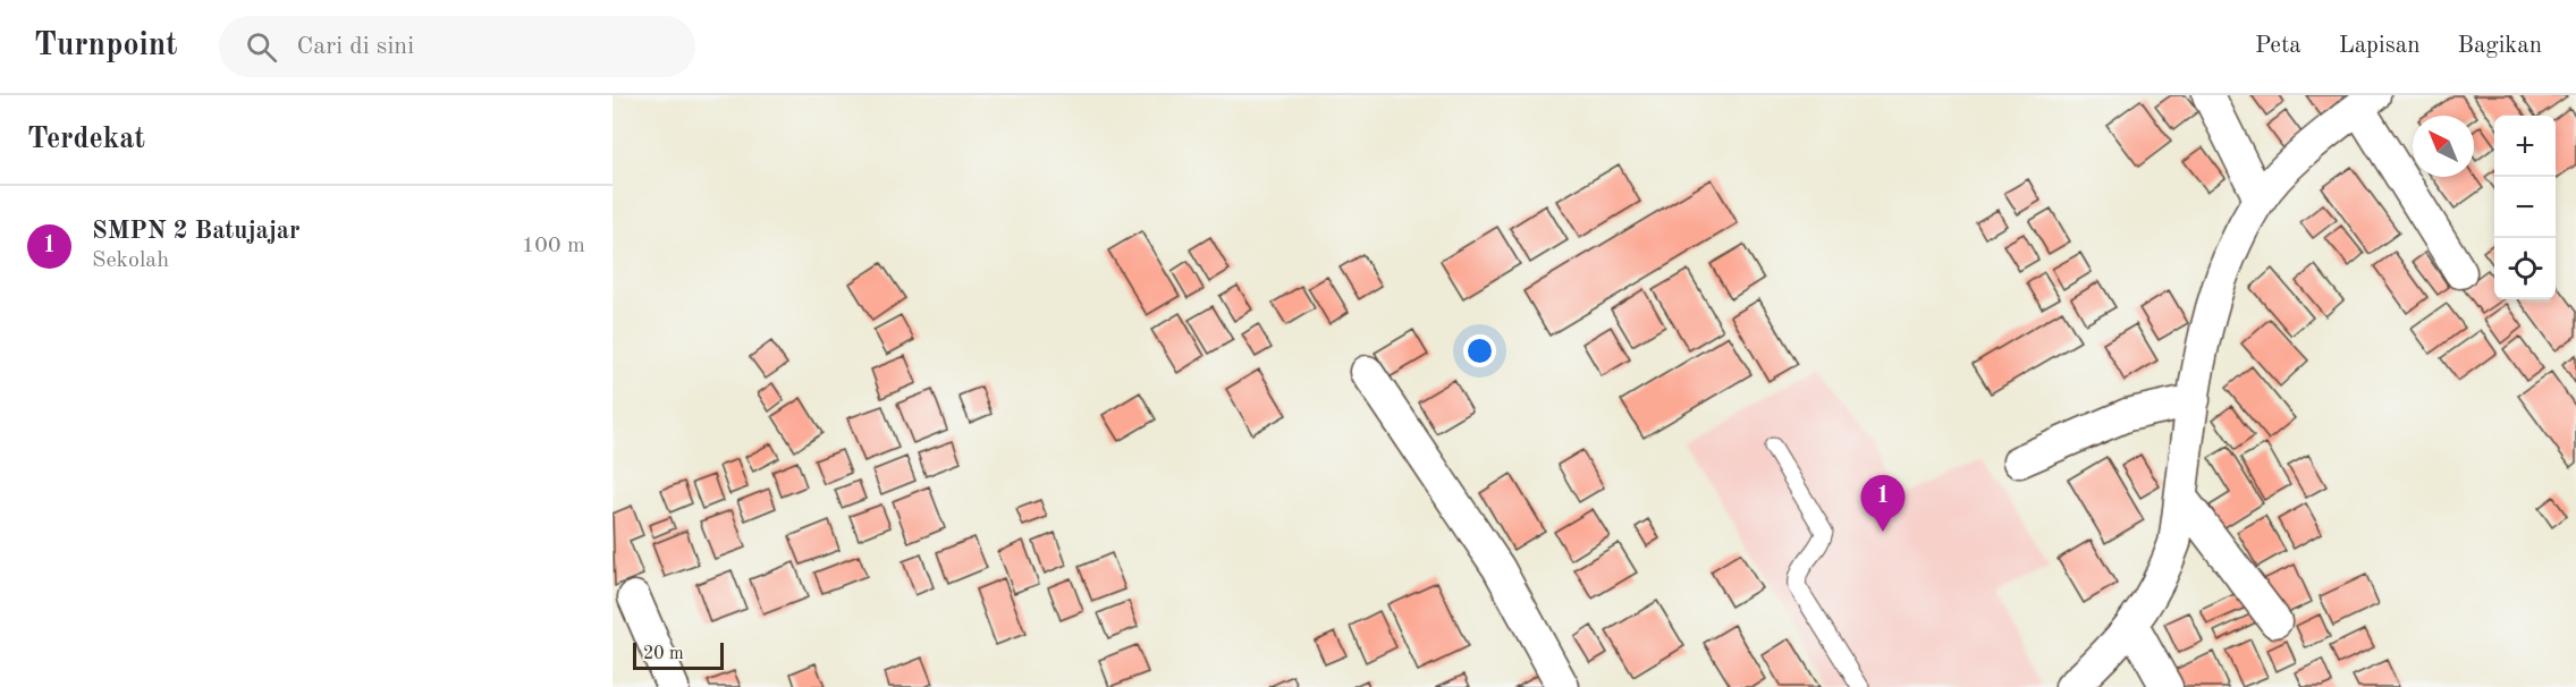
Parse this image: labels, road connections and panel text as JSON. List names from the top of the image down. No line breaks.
{"scale_bar":"20 m","north":"top left","page":{"header":"Turnpoint","search":"Cari di sini","nav":["Peta","Lapisan","Bagikan"],"heading":"Terdekat","map_buttons":["+","−"],"list":[{"mark":"1","name":"SMPN 2 Batujajar","note":"Sekolah","value":"100 m"}],"pins":"1","scale":"20 m"}}
